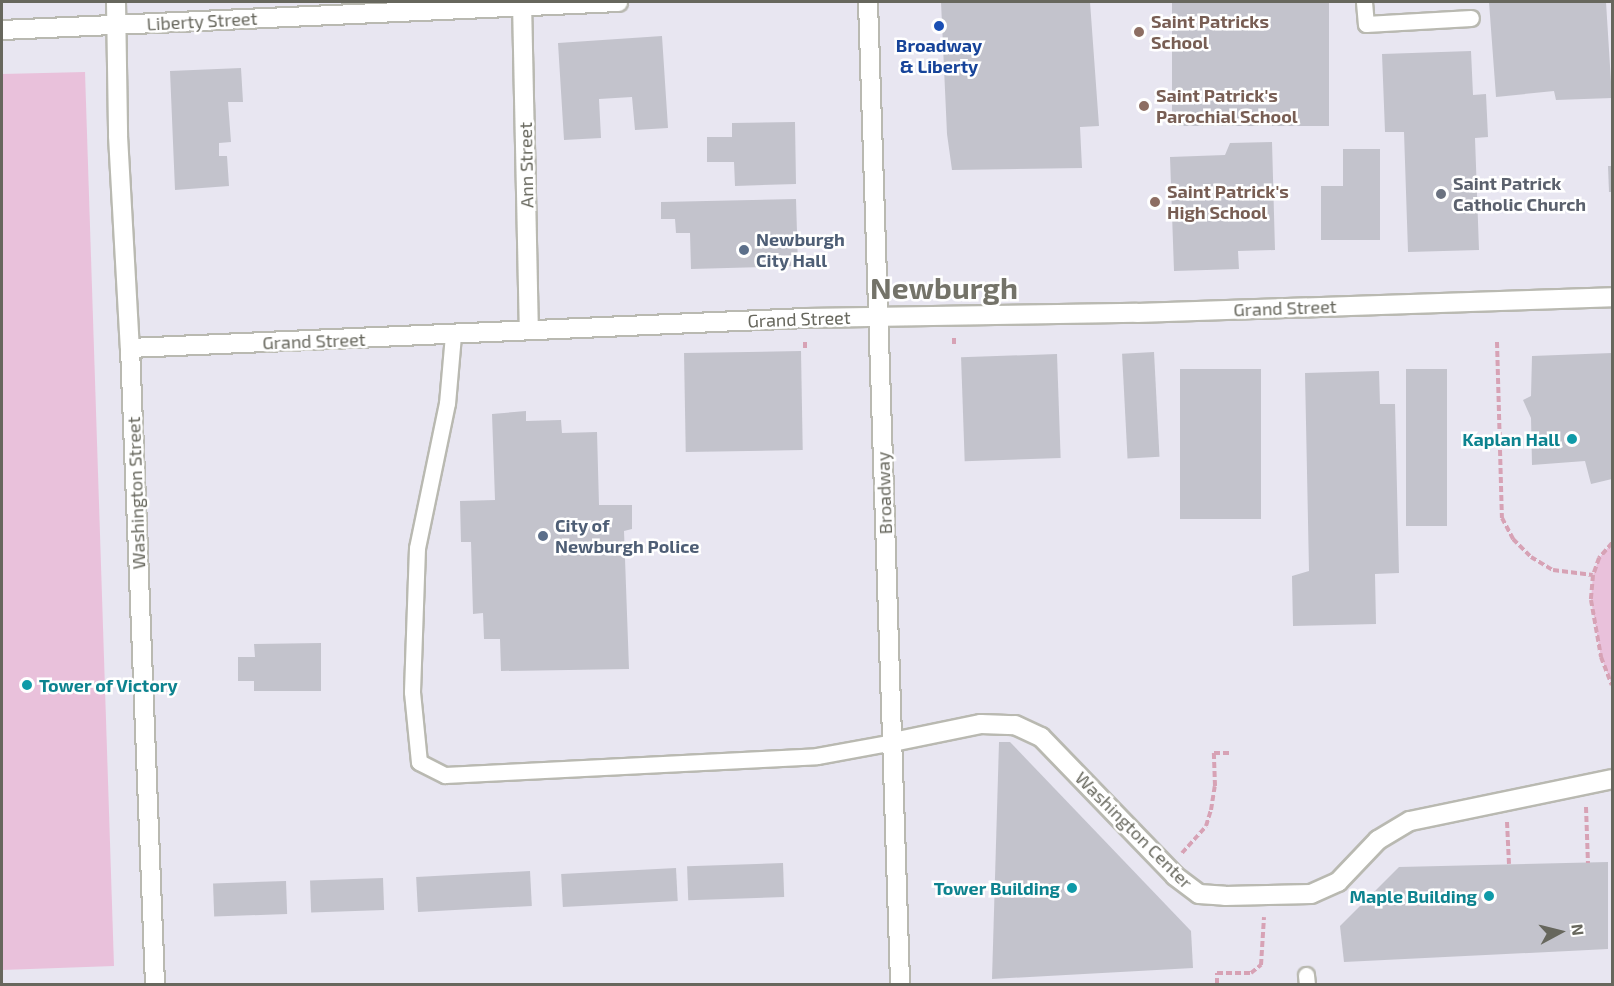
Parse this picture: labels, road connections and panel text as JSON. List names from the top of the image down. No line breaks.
{"streets":{"street":["Liberty Street","Ann Street","Grand Street","Washington Street","Broadway","Washington Center"]},"crossings":[["Liberty Street","Ann Street"],["Liberty Street","Washington Street"],["Ann Street","Grand Street"],["Grand Street","Washington Street"],["Grand Street","Broadway"],["Broadway","Washington Center"]],"districts":["Newburgh"],"places":["Broadway & Liberty","Saint Patricks School","Saint Patrick's Parochial School","Saint Patrick Catholic Church","Saint Patrick's High School","Newburgh City Hall","Kaplan Hall","City of Newburgh Police","Tower of Victory","Tower Building","Maple Building"],"north":"right"}
